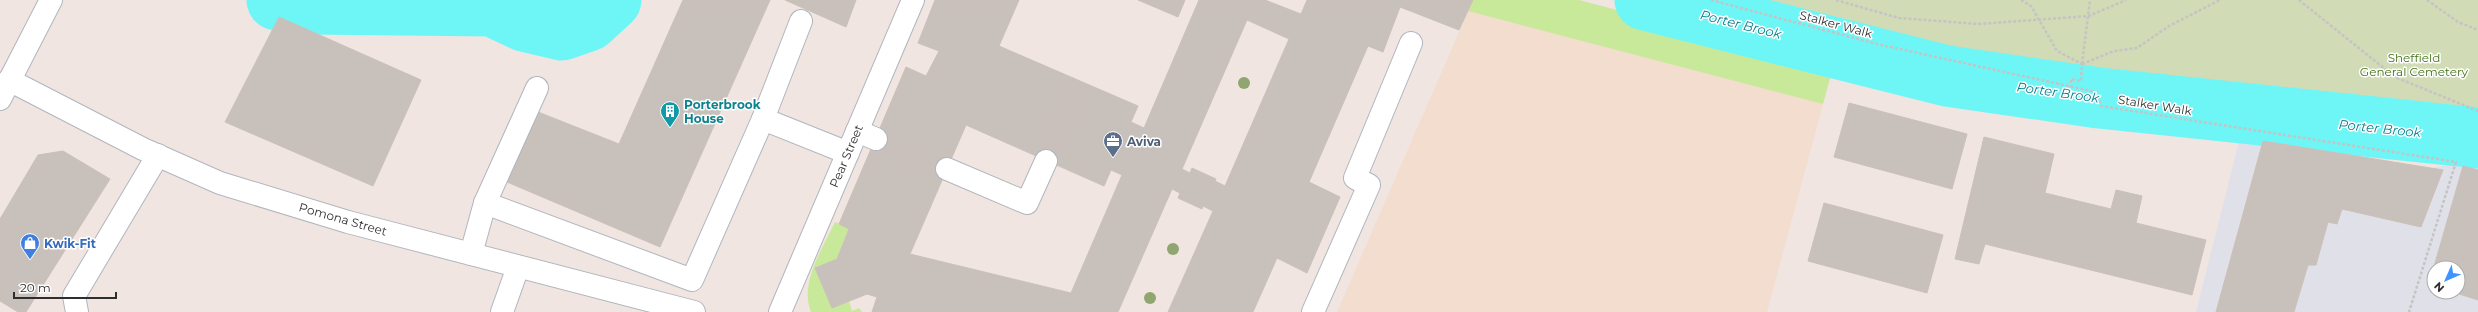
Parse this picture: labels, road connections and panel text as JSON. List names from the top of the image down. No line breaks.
{"streets":{"street":["Pear Street","Pomona Street"],"path":["Stalker Walk"]},"water":["Porter Brook"],"parks":["Sheffield General Cemetery"],"places":{"building":["Porterbrook House"],"office":["Aviva"],"shop":["Kwik-Fit"]},"scale_bar":"20 m","north":"bottom left"}
